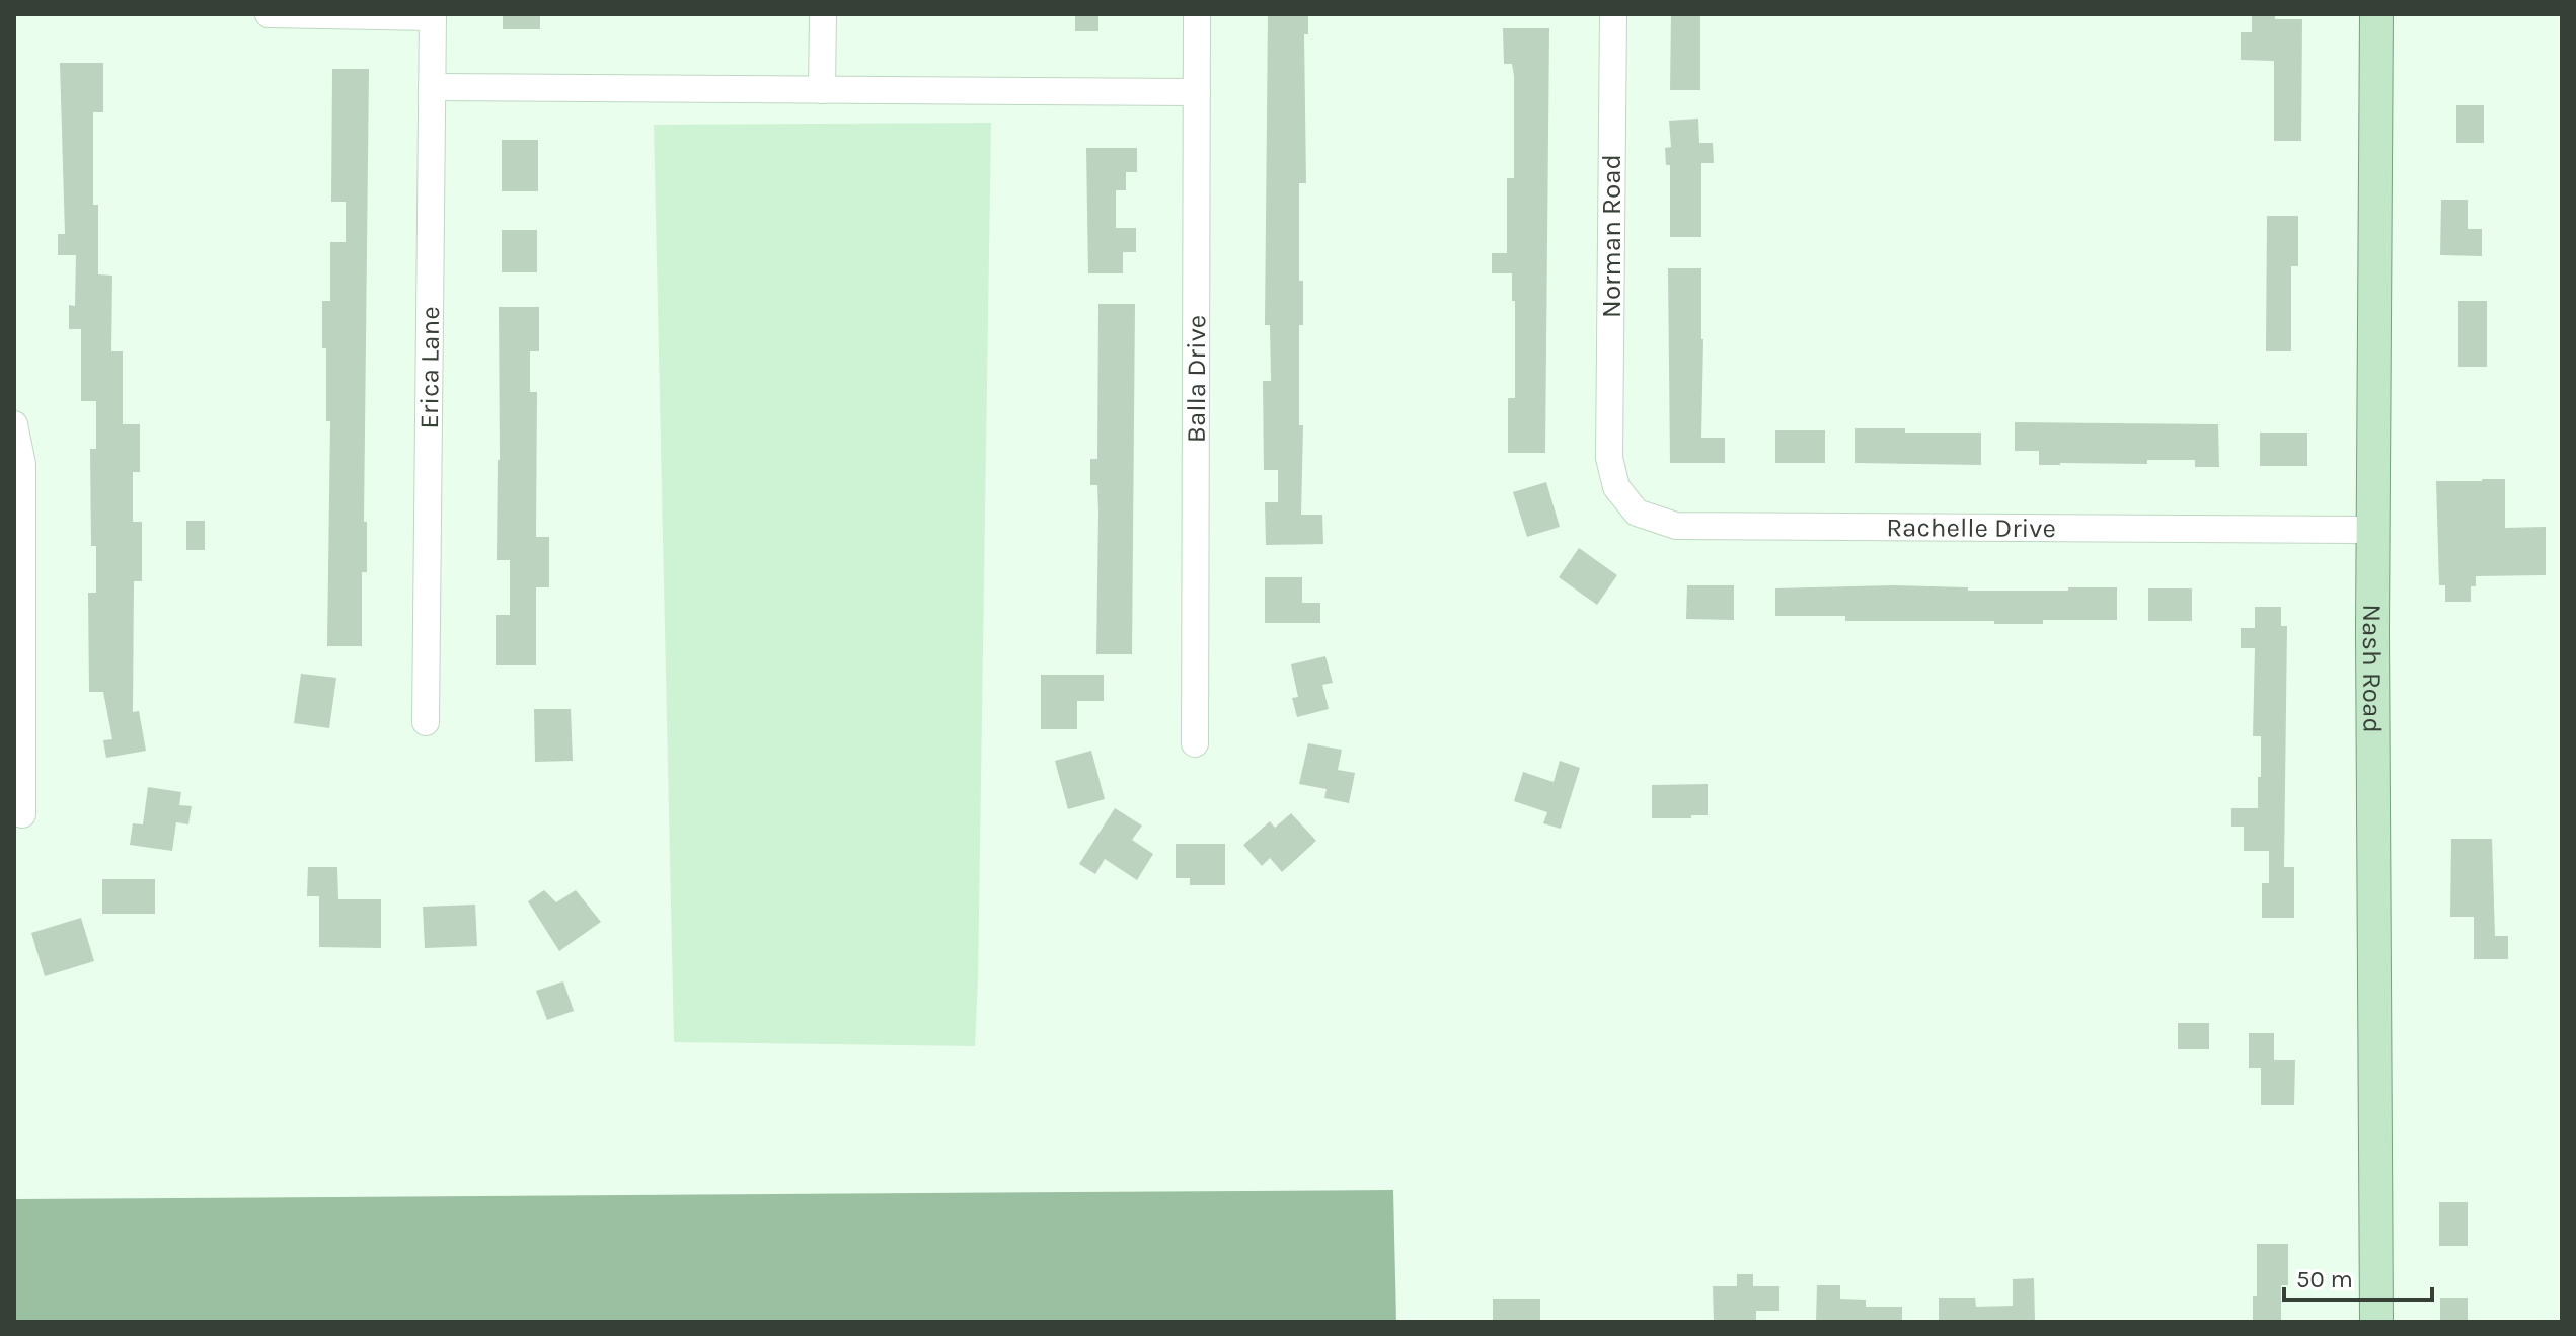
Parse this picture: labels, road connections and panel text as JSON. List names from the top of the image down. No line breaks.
{"streets":{"main road":["Nash Road"],"street":["Norman Road","Erica Lane","Balla Drive","Rachelle Drive"]},"crossings":[["Norman Road","Rachelle Drive"],["Rachelle Drive","Nash Road"]],"scale_bar":"50 m"}
